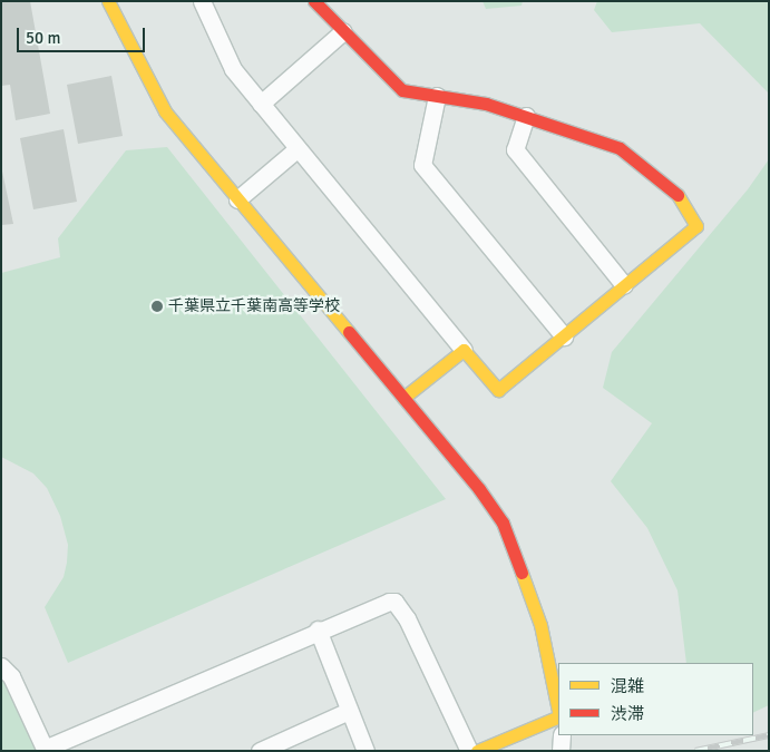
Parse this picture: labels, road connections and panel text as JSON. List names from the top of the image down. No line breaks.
{"places":["千葉県立千葉南高等学校"],"legend":["混雑","渋滞"],"scale_bar":"50 m"}
